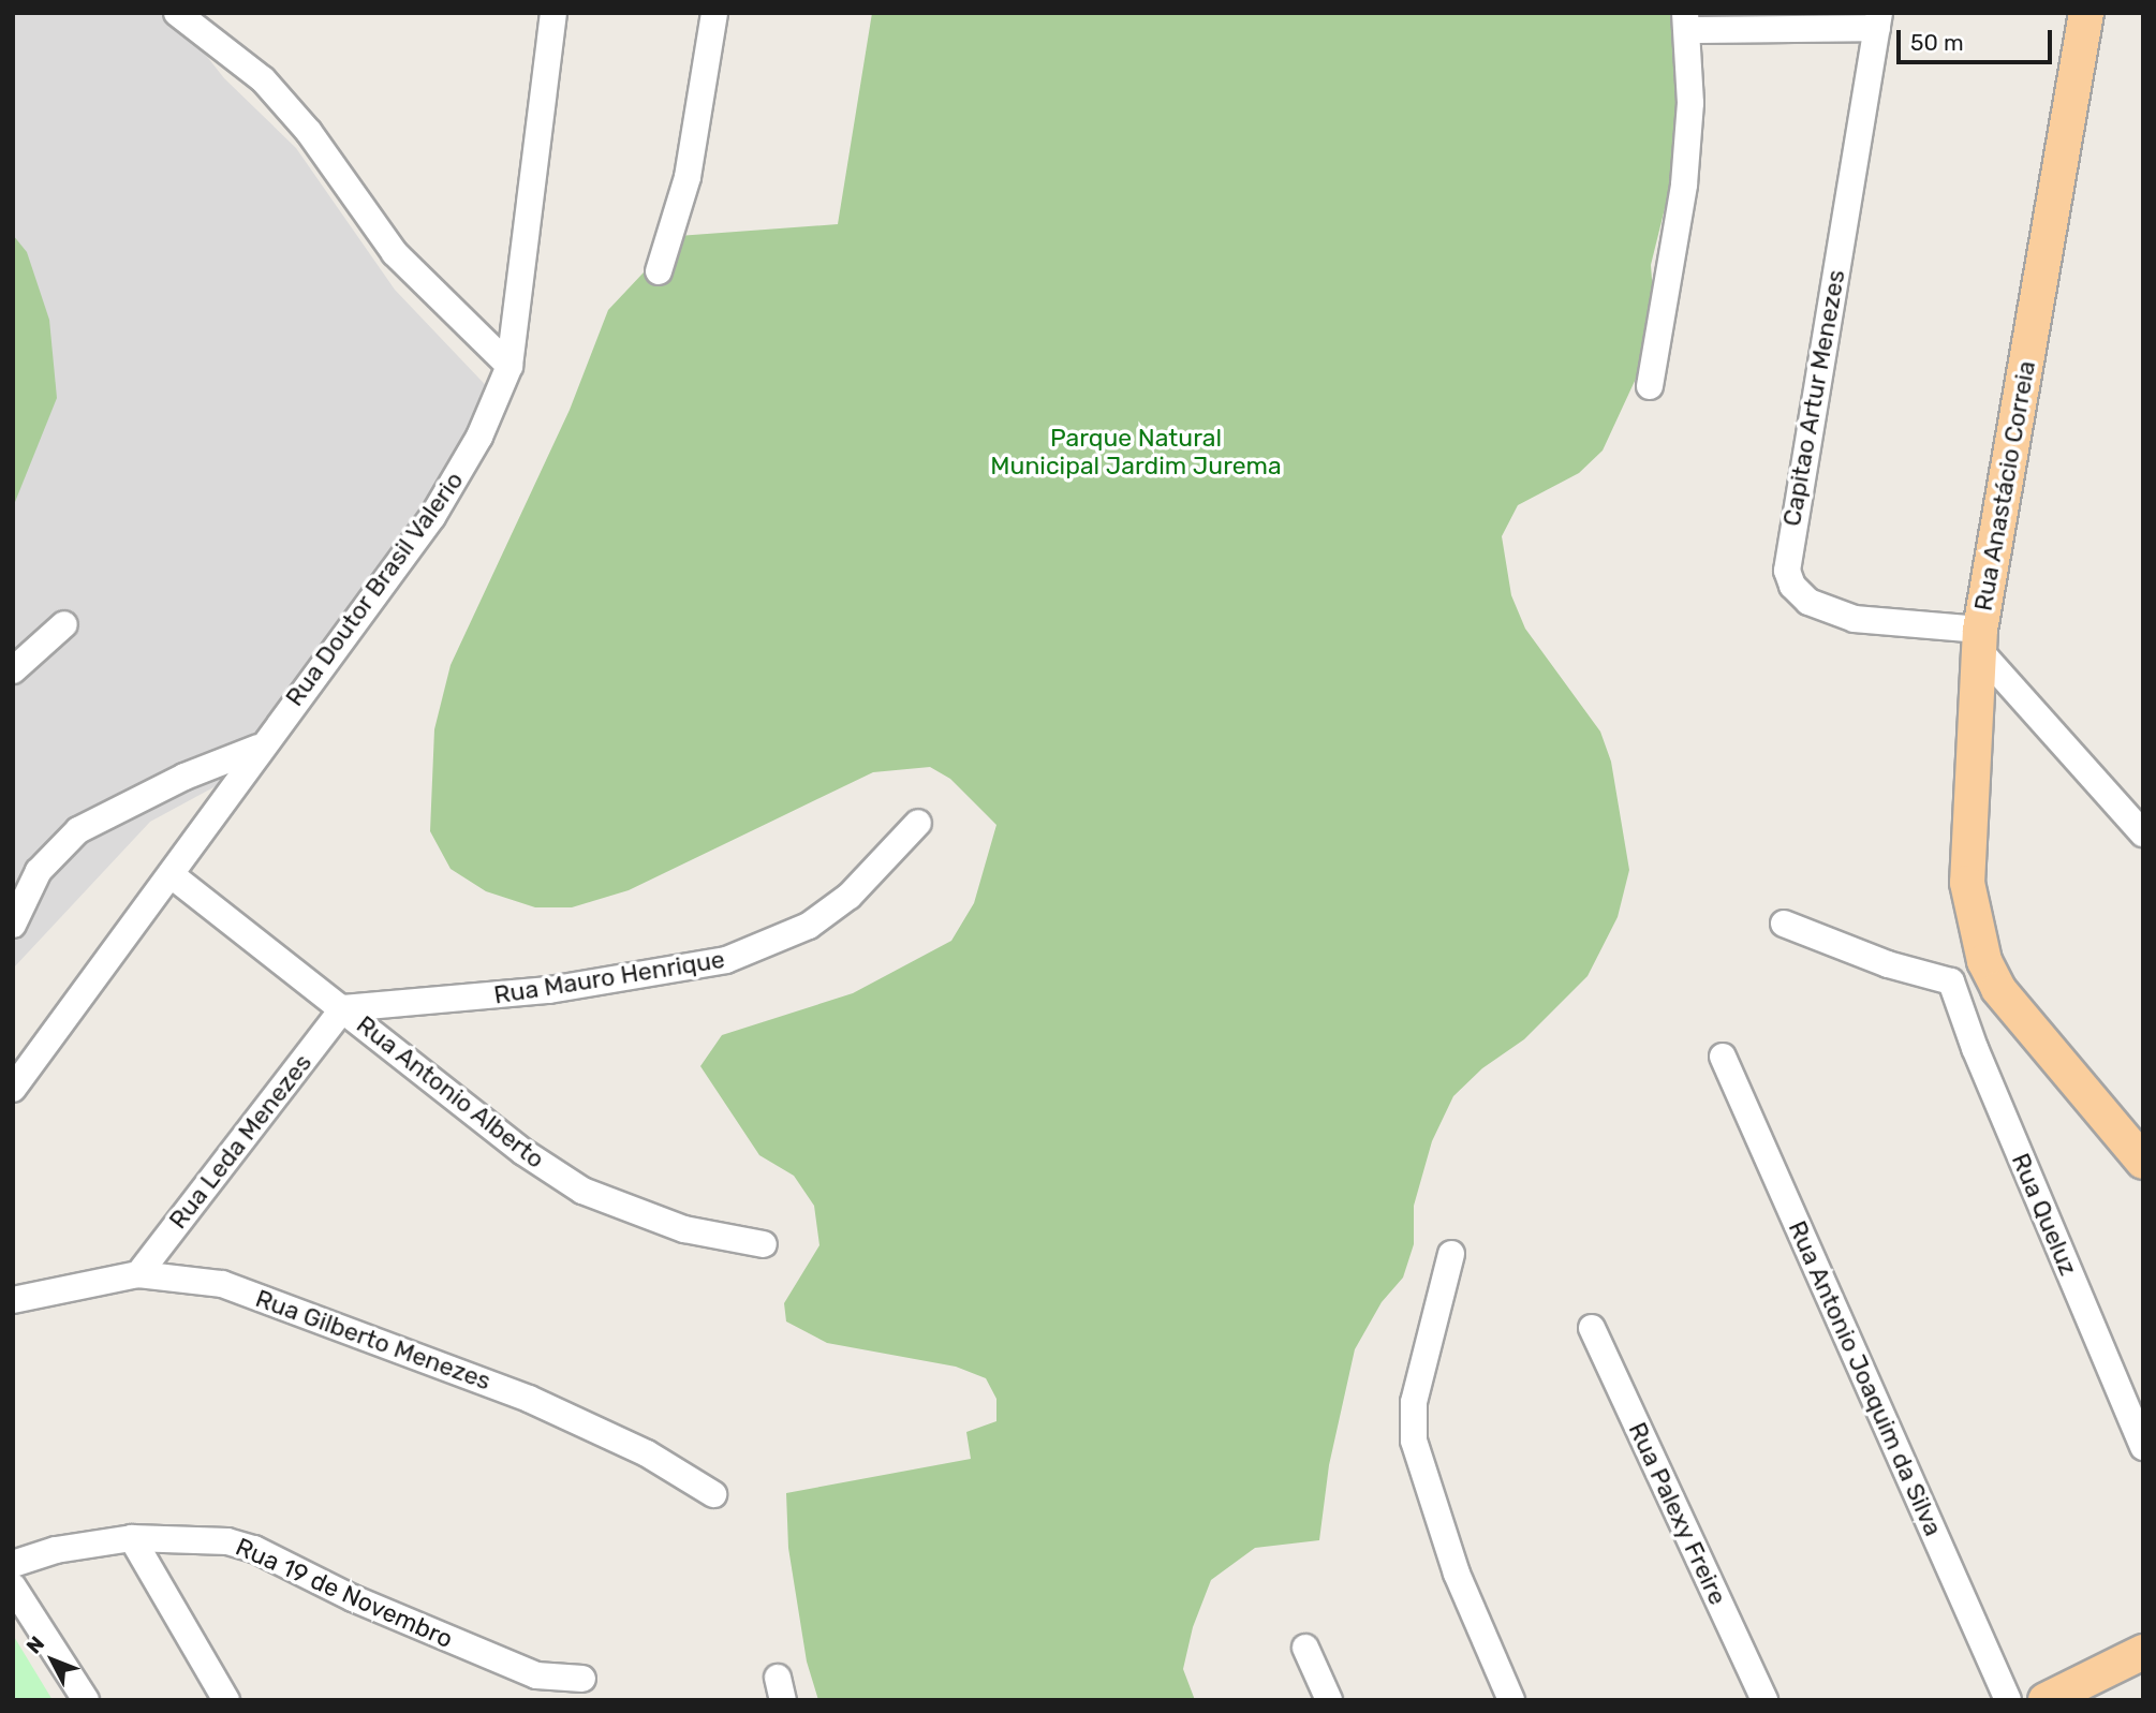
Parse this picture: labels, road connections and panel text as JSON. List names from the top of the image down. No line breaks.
{"streets":{"main road":["Rua Anastácio Correia"],"street":["Capitao Artur Menezes","Rua Doutor Brasil Valerio","Rua Mauro Henrique","Rua Antonio Alberto","Rua Leda Menezes","Rua Queluz","Rua Gilberto Menezes","Rua Antonio Joaquim da Silva","Rua Palexy Freire","Rua 19 de Novembro"]},"crossings":[["Capitao Artur Menezes","Rua Anastácio Correia"],["Rua Doutor Brasil Valerio","Rua Antonio Alberto"],["Rua Mauro Henrique","Rua Antonio Alberto"],["Rua Mauro Henrique","Rua Leda Menezes"],["Rua Antonio Alberto","Rua Leda Menezes"],["Rua Leda Menezes","Rua Gilberto Menezes"]],"parks":["Parque Natural Municipal Jardim Jurema"],"scale_bar":"50 m","north":"top left"}
